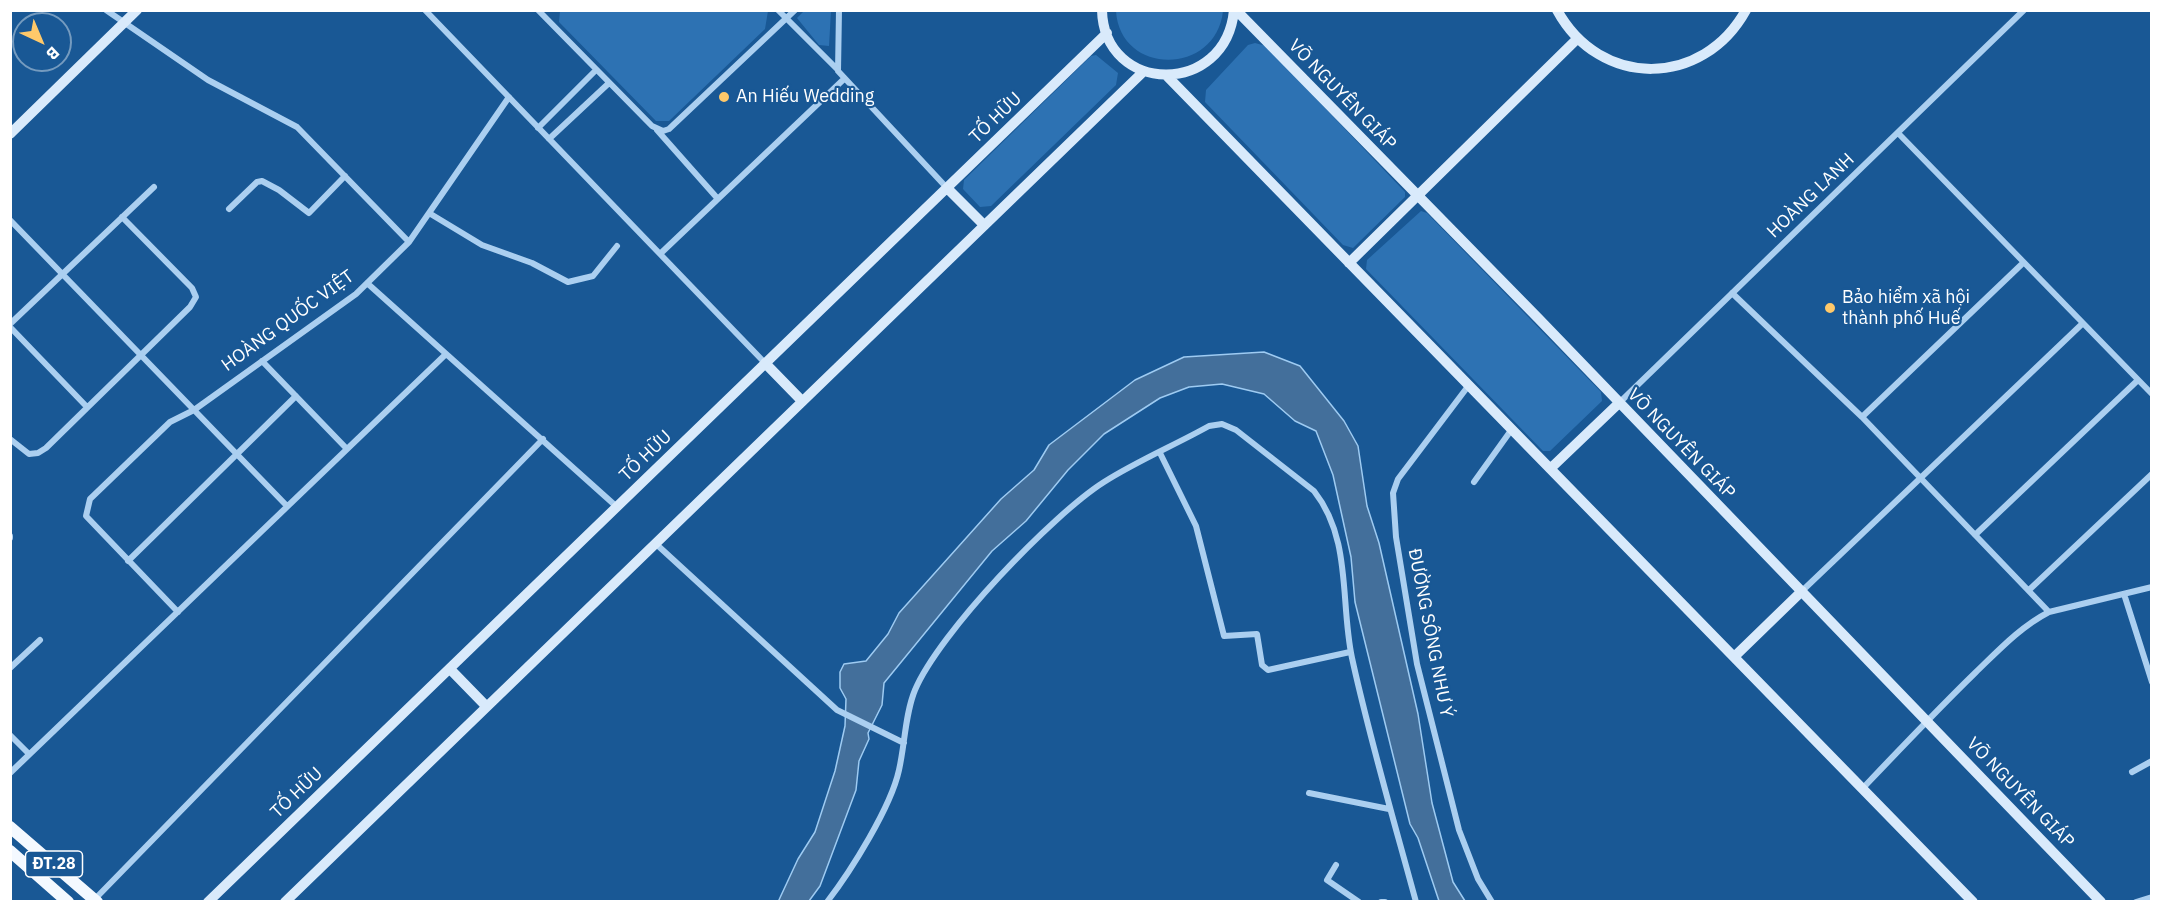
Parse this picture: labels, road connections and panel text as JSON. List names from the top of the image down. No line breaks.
{"streets":{"main road":["ĐT.28"],"street":["VÕ NGUYÊN GIÁP","TỐ HỮU","HOÀNG LANH","HOÀNG QUỐC VIỆT","ĐƯỜNG SÔNG NHƯ Ý"]},"crossings":[["VÕ NGUYÊN GIÁP","HOÀNG LANH"]],"places":["An Hiếu Wedding","Bảo hiểm xã hội thành phố Huế"],"north":"bottom right"}
